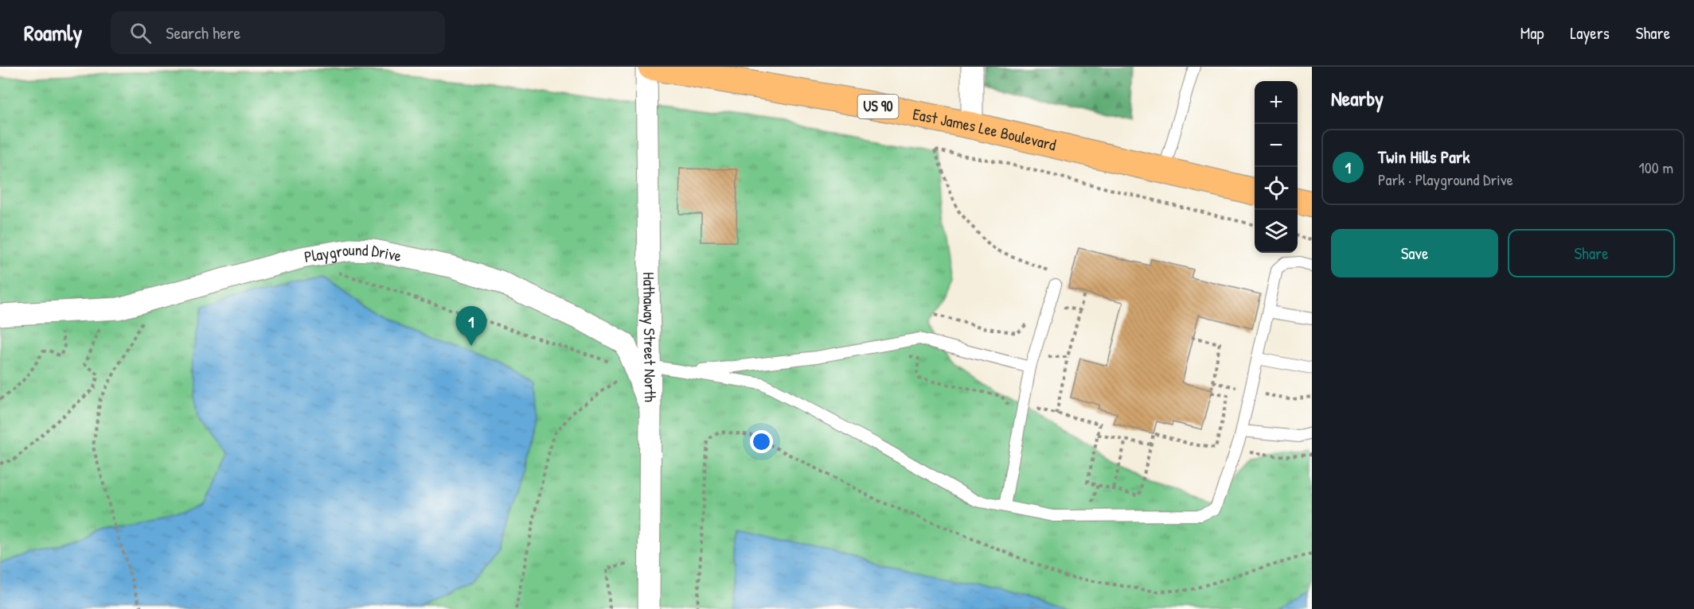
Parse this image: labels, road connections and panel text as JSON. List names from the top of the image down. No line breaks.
{"streets":{"main road":["US 90","East James Lee Boulevard"],"street":["Playground Drive","Hathaway Street North"]},"crossings":[["Playground Drive","Hathaway Street North"]],"page":{"header":"Roamly","search":"Search here","nav":["Map","Layers","Share"],"heading":"Nearby","map_buttons":["+","−"],"list":[{"mark":"1","name":"Twin Hills Park","note":"Park · Playground Drive","value":"100 m"}],"buttons":["Save","Share"],"pins":"1"}}
